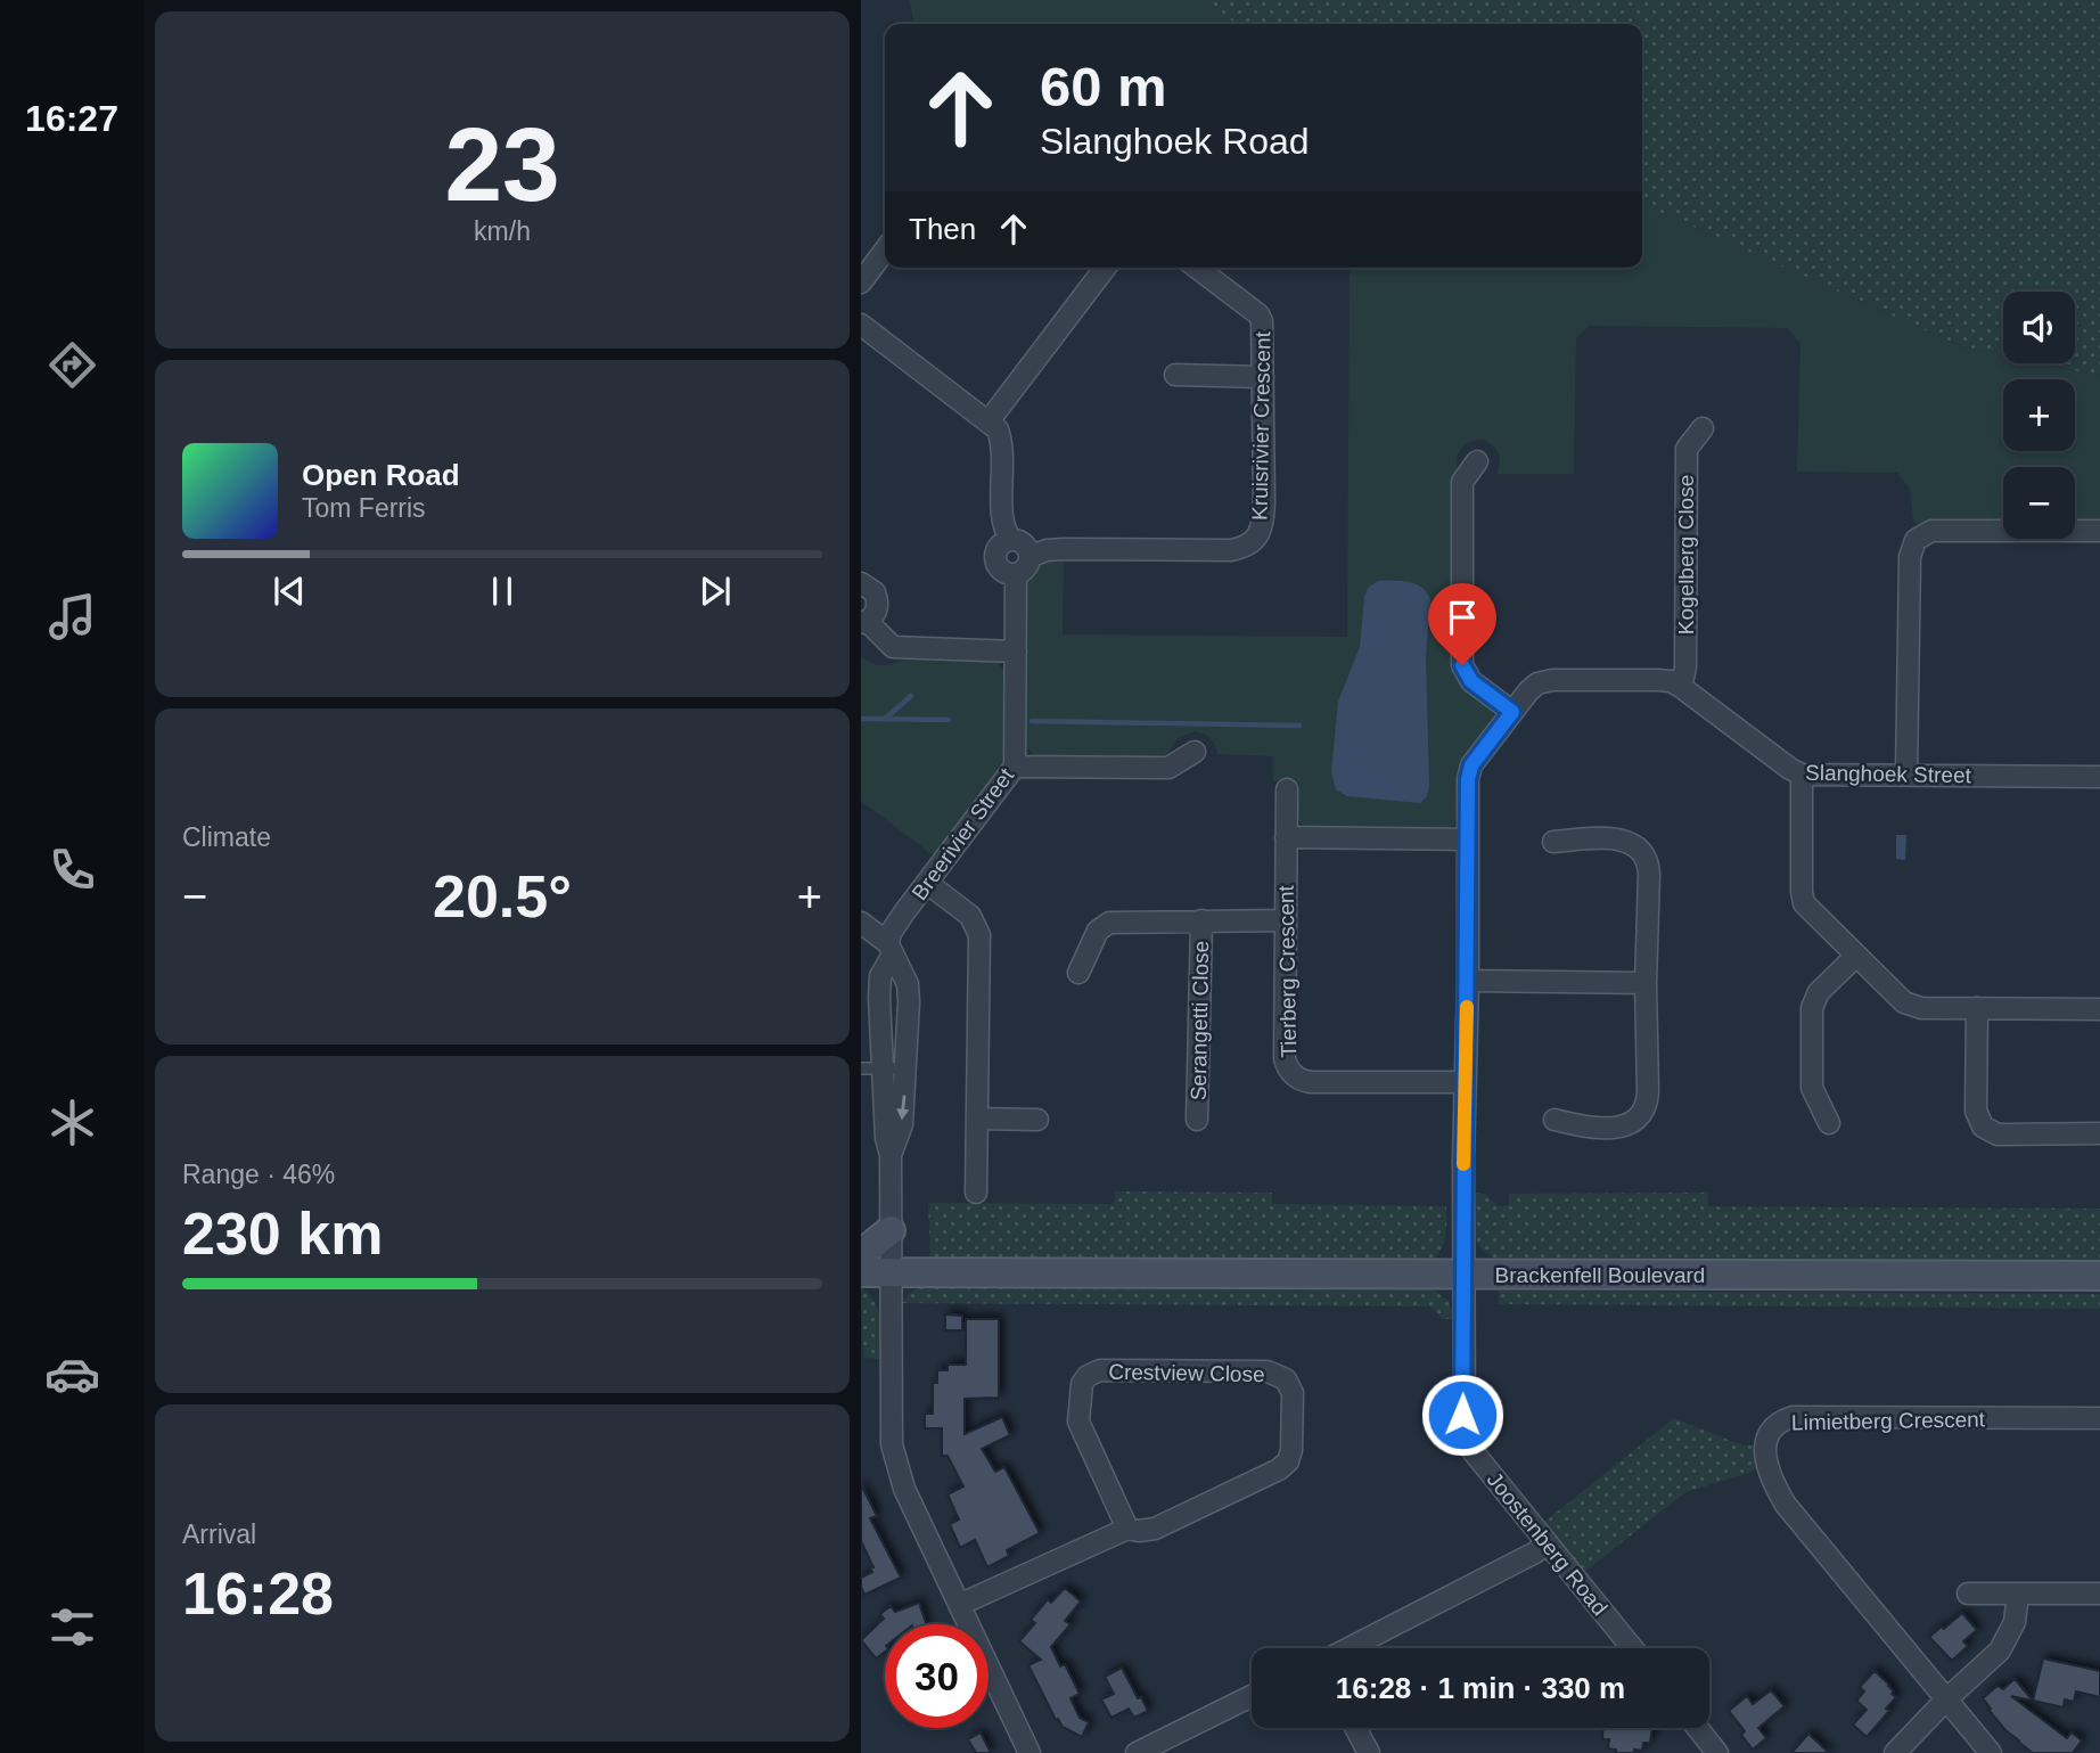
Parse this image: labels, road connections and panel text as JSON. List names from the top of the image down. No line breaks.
{"streets":{"street":["Kruisrivier Crescent","Kogelberg Close","Slanghoek Street","Breerivier Street","Tierberg Crescent","Serangetti Close","Brackenfell Boulevard","Crestview Close","Limietberg Crescent","Joostenberg Road"]},"crossings":[["Kruisrivier Crescent","Breerivier Street"],["Kogelberg Close","Slanghoek Street"],["Slanghoek Street","Tierberg Crescent"],["Slanghoek Street","Joostenberg Road"],["Tierberg Crescent","Serangetti Close"],["Brackenfell Boulevard","Joostenberg Road"]],"page":{"tabs":"16:27","tile":[["23","km/h"],"Climate",["Range · 46%","230 km"],["Arrival","16:28"]],"turn":["60 m","Slanghoek Road"],"then":"Then","map_buttons":["+","−"],"song":["Open Road","Tom Ferris"],"heat":["−","20.5°","+"],"limit":"30","trip":"16:28 · 1 min · 330 m"}}
